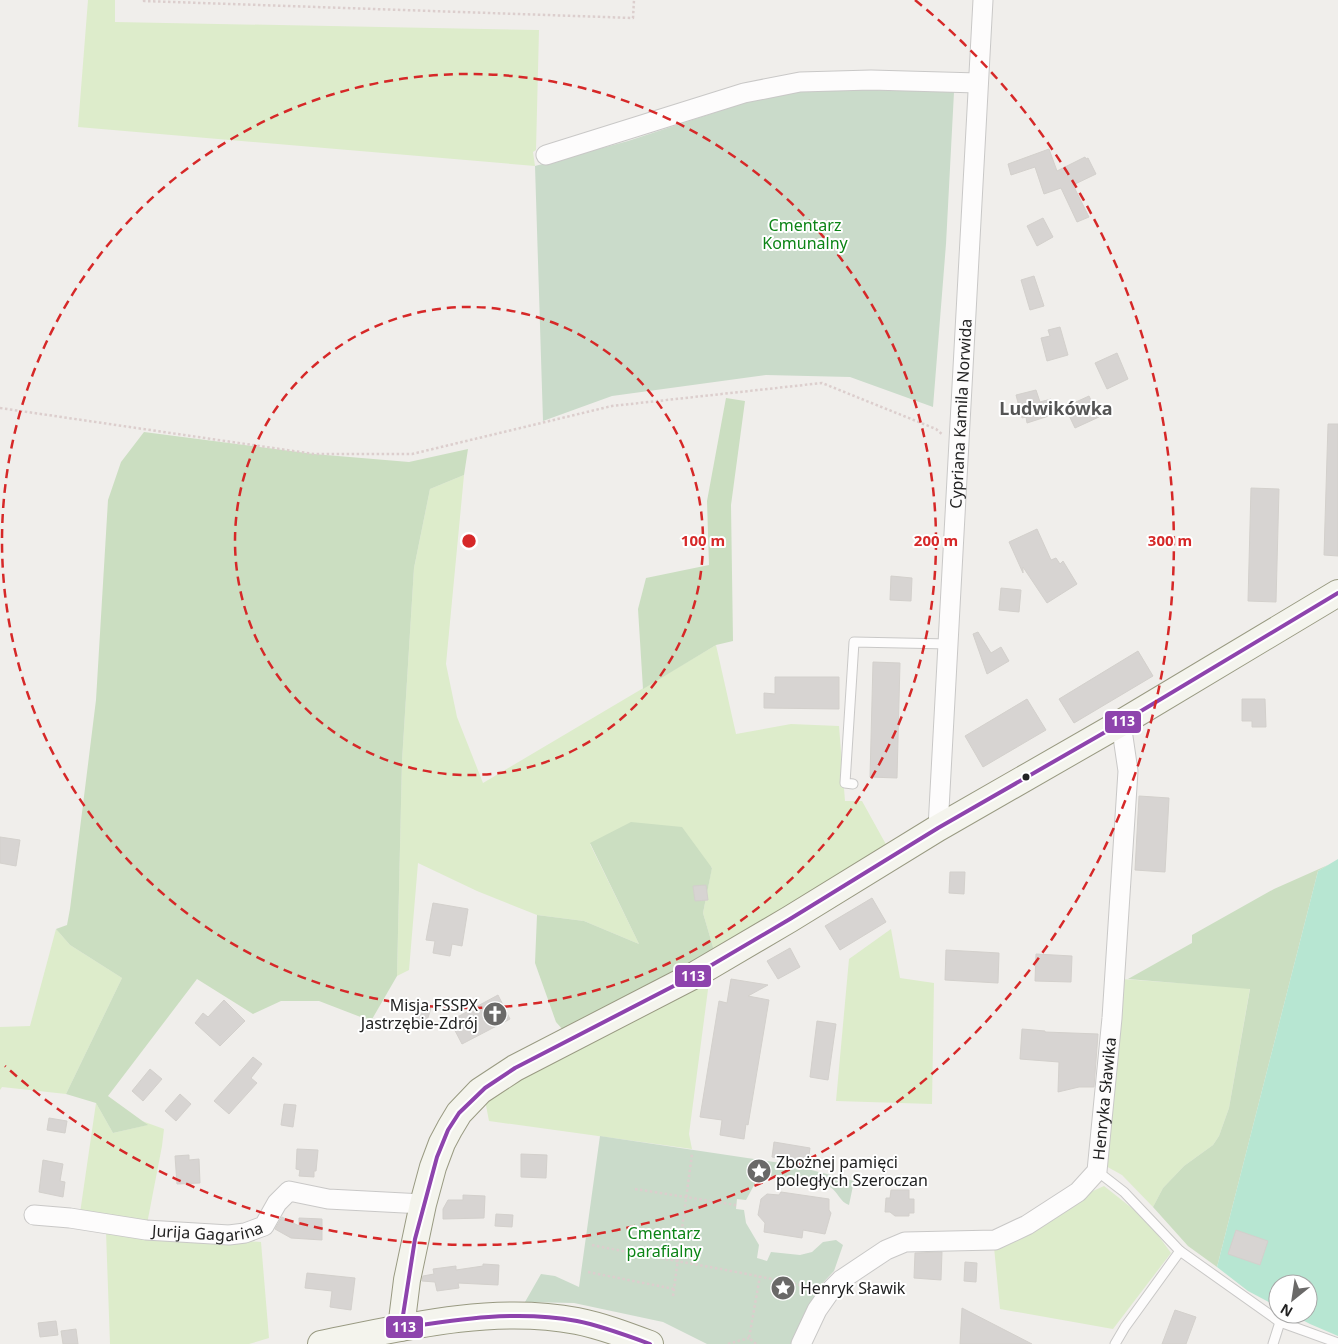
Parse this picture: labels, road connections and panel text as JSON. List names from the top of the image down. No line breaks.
{"streets":{"street":["Cypriana Kamila Norwida","Henryka Sławika","Jurija Gagarina"]},"districts":["Ludwikówka"],"parks":["Cmentarz Komunalny","Cmentarz parafialny"],"places":{"church":["Misja FSSPX Jastrzębie-Zdrój"],"place":["Zbożnej pamięci poległych Szeroczan","Henryk Sławik"]},"lines":["transit line 113"],"north":"bottom left","rings":["100 m","200 m","300 m"]}
